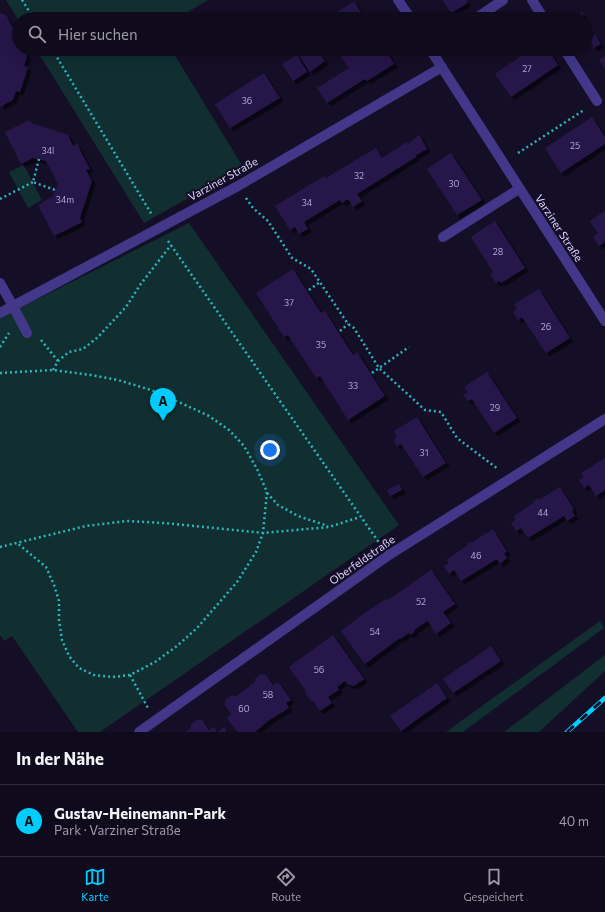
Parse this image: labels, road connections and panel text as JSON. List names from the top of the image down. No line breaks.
{"streets":{"street":["Varziner Straße","Oberfeldstraße"]},"house_numbers":["27","36","25","34l","32","30","34m","34","28","37","26","35","33","29","31","44","46","52","54","56","58","60"],"page":{"search":"Hier suchen","pins":"A","heading":"In der Nähe","list":[{"mark":"A","name":"Gustav-Heinemann-Park","note":"Park · Varziner Straße","value":"40 m"}],"nav":["Karte","Route","Gespeichert"]}}
